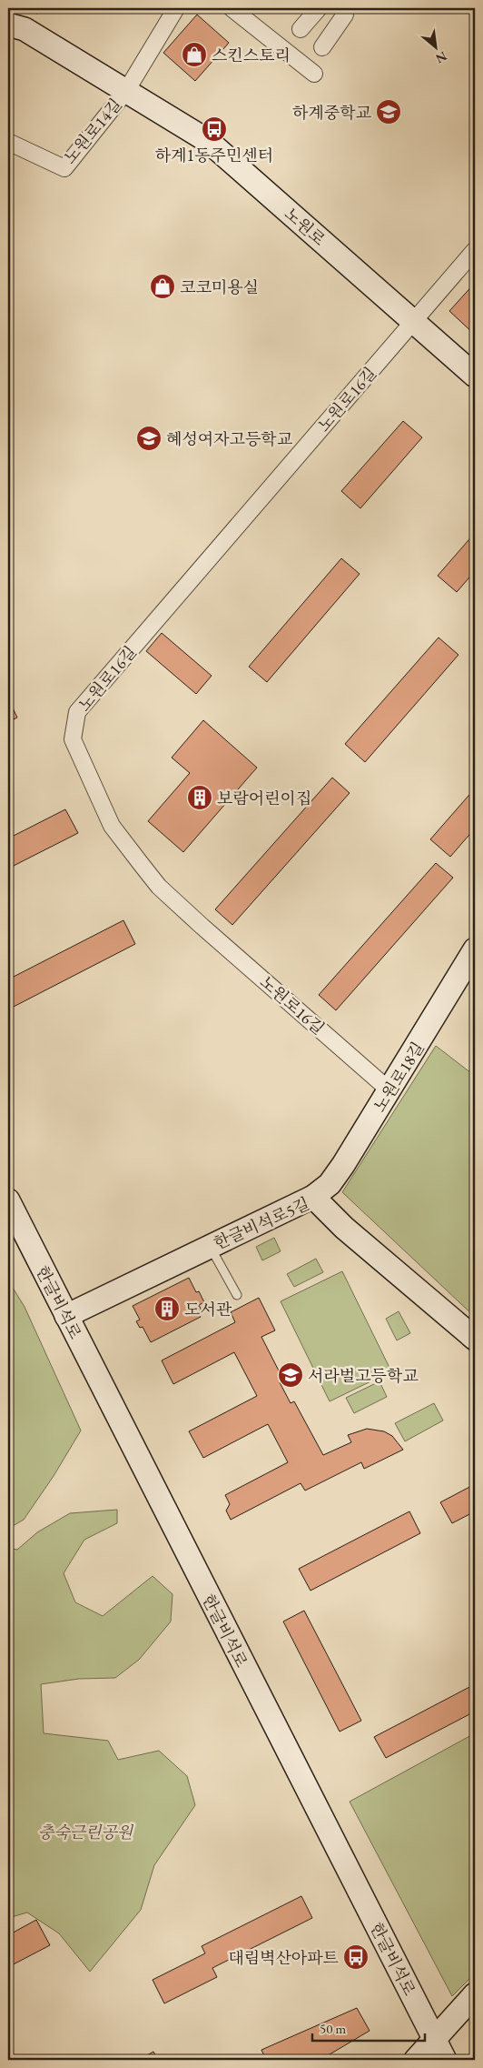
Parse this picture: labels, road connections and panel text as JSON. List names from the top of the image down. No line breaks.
{"streets":{"main road":["노원로","노원로18길","한글비석로5길","한글비석로"],"street":["노원로14길","노원로16길"]},"crossings":[["노원로14길","노원로"],["노원로","노원로16길"],["노원로16길","노원로18길"],["노원로18길","한글비석로5길"],["한글비석로5길","한글비석로"]],"parks":["충숙근린공원"],"places":{"shop":["스킨스토리","코코미용실"],"school or university":["하계중학교","혜성여자고등학교","서라벌고등학교"],"bus stop":["하계1동주민센터","대림벽산아파트"],"building":["보람어린이집","도서관"]},"scale_bar":"50 m","north":"bottom right"}
